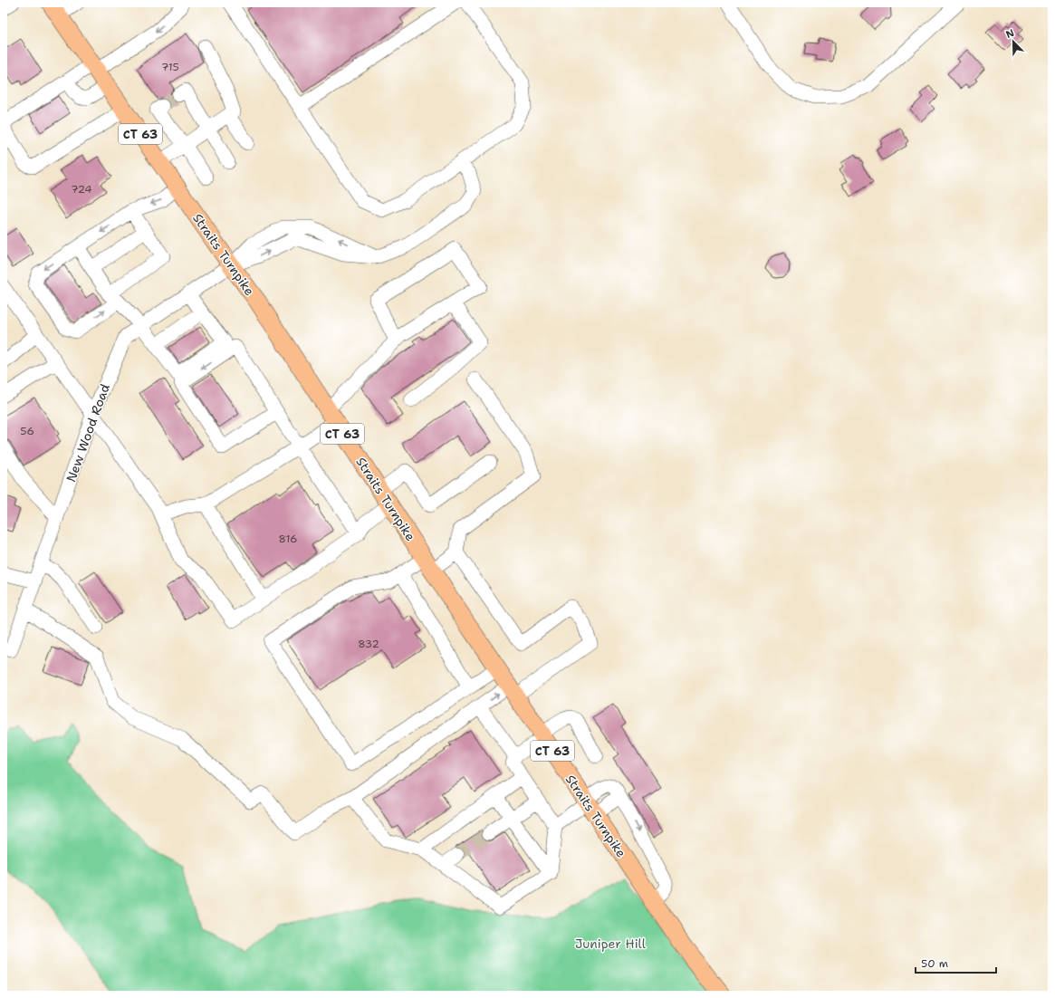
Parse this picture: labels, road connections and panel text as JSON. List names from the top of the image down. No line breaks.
{"streets":{"main road":["CT 63","Straits Turnpike"],"street":["New Wood Road"]},"crossings":[["Straits Turnpike","New Wood Road"]],"parks":["Juniper Hill"],"house_numbers":["715","724","56","816","832"],"scale_bar":"50 m","north":"top left"}
